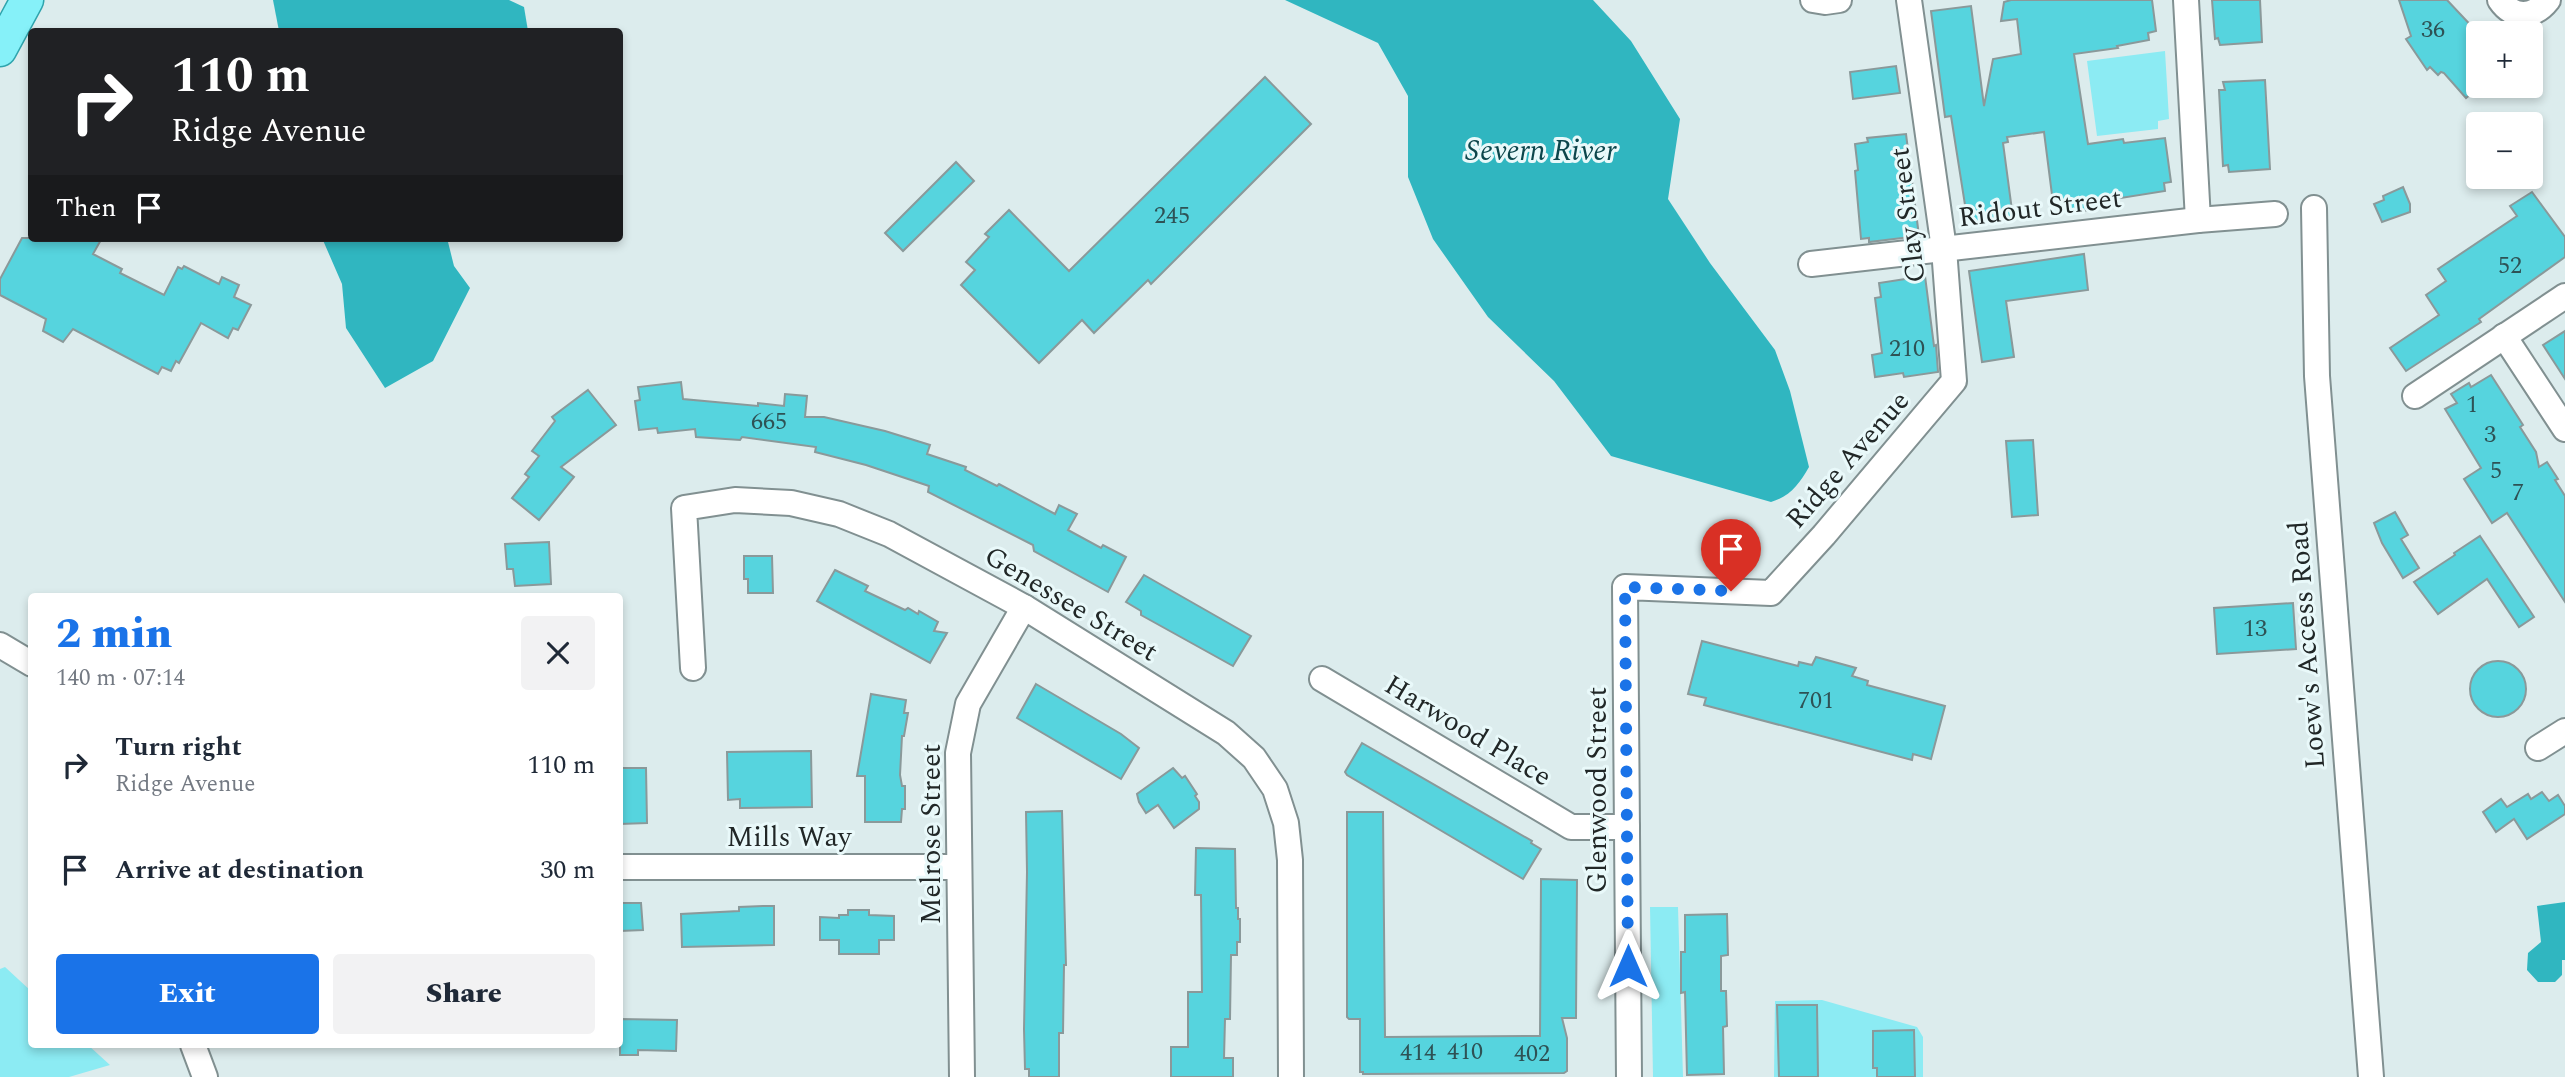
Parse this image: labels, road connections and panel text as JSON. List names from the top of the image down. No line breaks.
{"streets":{"street":["Ridout Street","Clay Street","Ridge Avenue","Genessee Street","Loew's Access Road","Harwood Place","Glenwood Street","Melrose Street","Mills Way"]},"crossings":[["Ridout Street","Clay Street"],["Clay Street","Ridge Avenue"],["Ridge Avenue","Glenwood Street"],["Genessee Street","Melrose Street"],["Harwood Place","Glenwood Street"],["Melrose Street","Mills Way"]],"water":["Severn River"],"house_numbers":["36","245","52","210","1","665","3","5","7","13","701","410","414","402"],"page":{"map_buttons":["+","−"],"turn":["110 m","Ridge Avenue"],"then":"Then","heading":["2 min","140 m · 07:14"],"list":[{"name":"Turn right","note":"Ridge Avenue","value":"110 m"},{"name":"Arrive at destination","value":"30 m"}],"buttons":["Exit","Share"]}}
